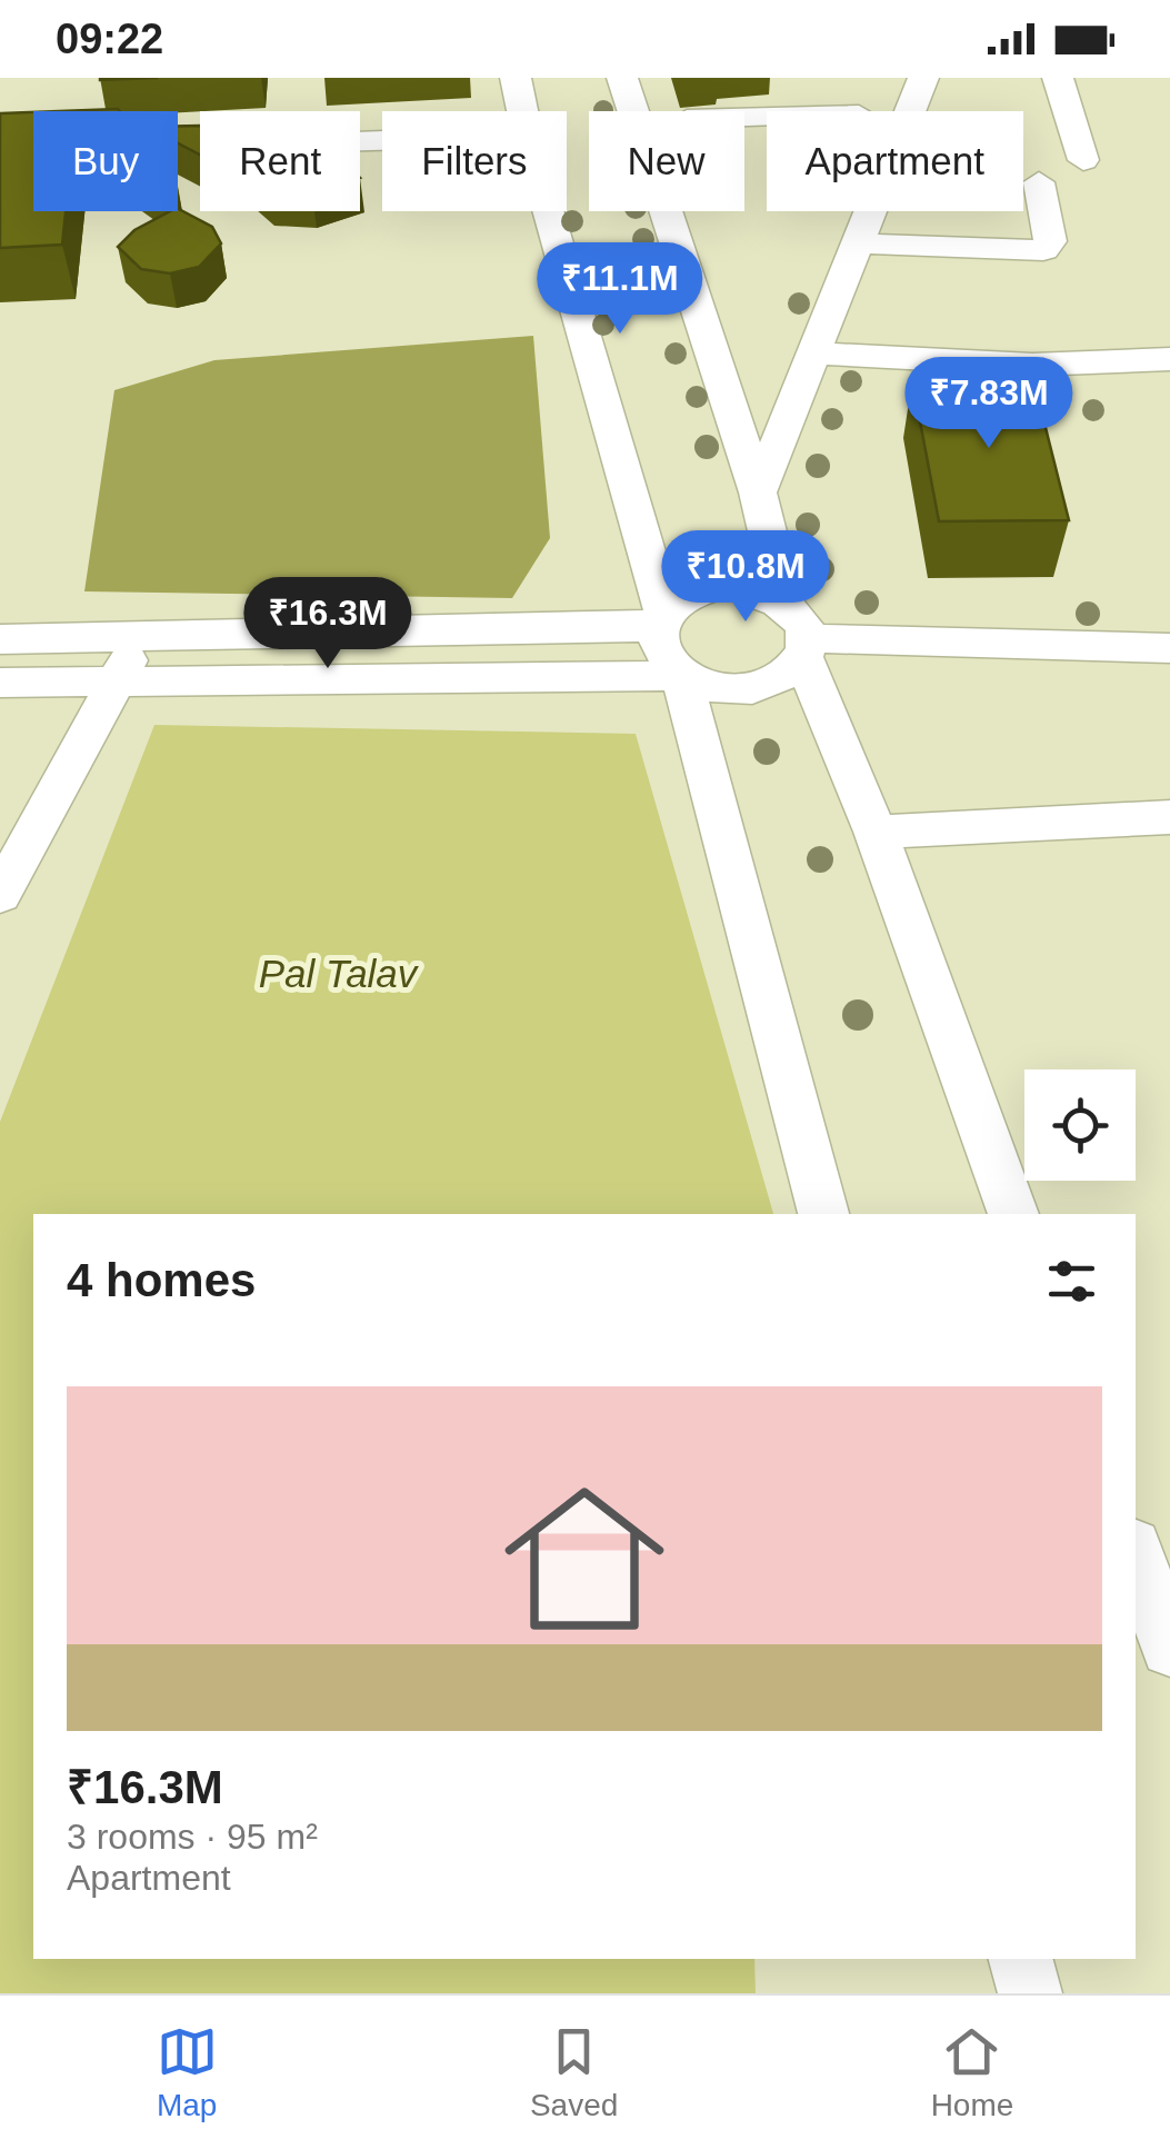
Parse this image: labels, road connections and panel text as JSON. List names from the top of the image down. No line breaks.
{"water":["Pal Talav"],"page":{"status":"09:22","chip":["Buy","Rent","Filters","New","Apartment"],"price":["₹11.1M","₹7.83M","₹10.8M","₹16.3M"],"heading":"4 homes","list":[{"name":"₹16.3M","note":"3 rooms · 95 m² · Apartment"}],"tabs":["Map","Saved","Home"]}}
